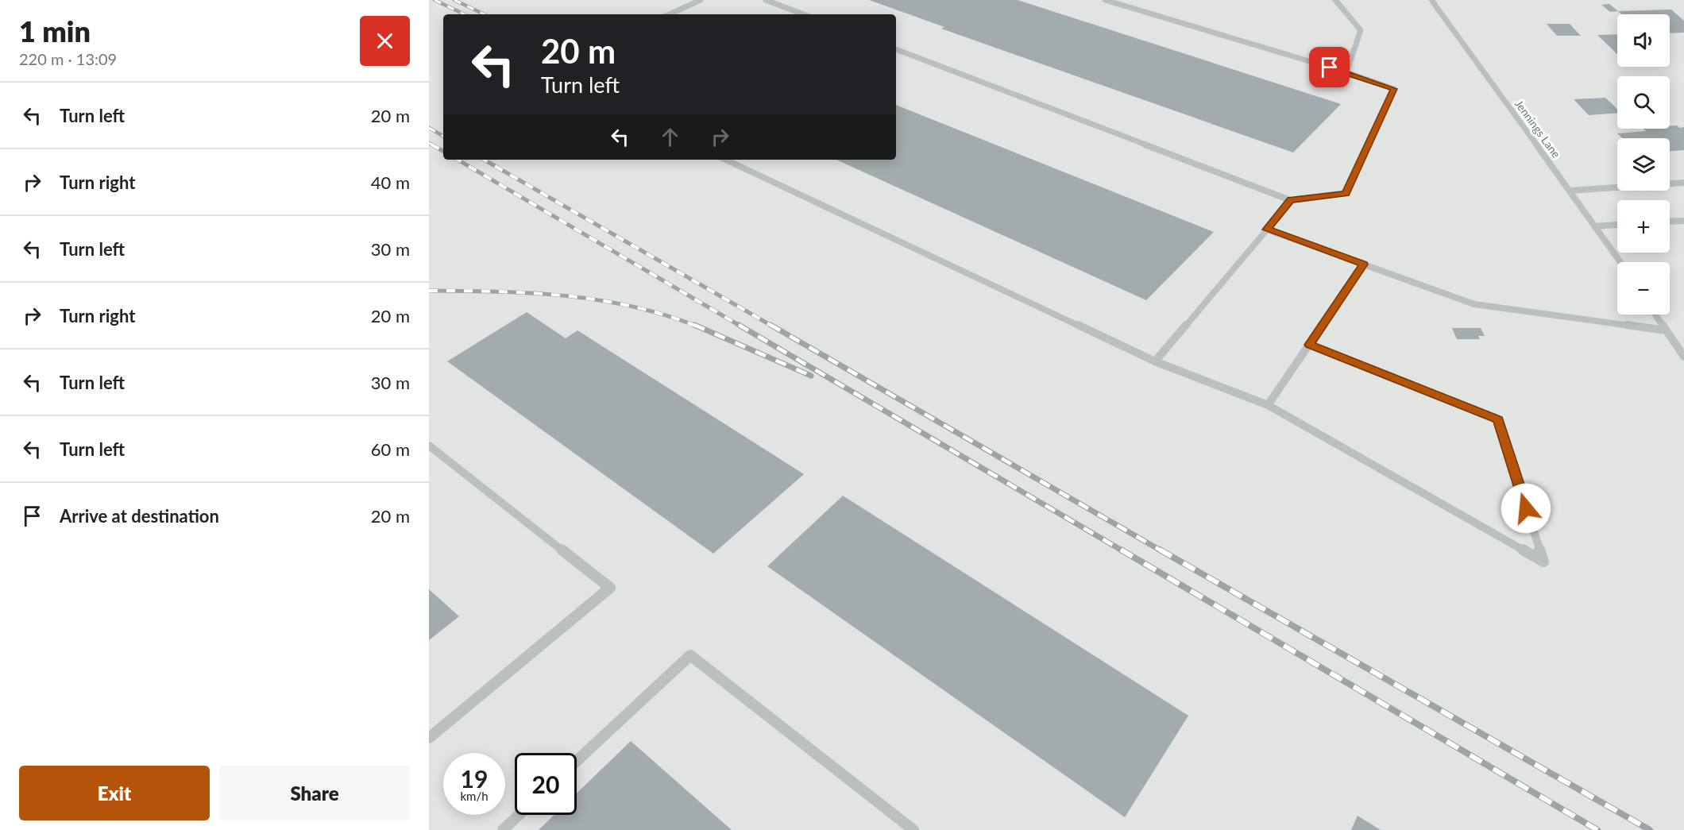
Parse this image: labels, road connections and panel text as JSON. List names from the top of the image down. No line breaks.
{"streets":{"street":["Jennings Lane"]},"page":{"heading":["1 min","220 m · 13:09"],"map_buttons":["+","−"],"turn":["20 m","Turn left"],"list":[{"name":"Turn left","value":"20 m"},{"name":"Turn right","value":"40 m"},{"name":"Turn left","value":"30 m"},{"name":"Turn right","value":"20 m"},{"name":"Turn left","value":"30 m"},{"name":"Turn left","value":"60 m"},{"name":"Arrive at destination","value":"20 m"}],"speed":"19 km/h","limit":"20","buttons":["Exit","Share"]}}
